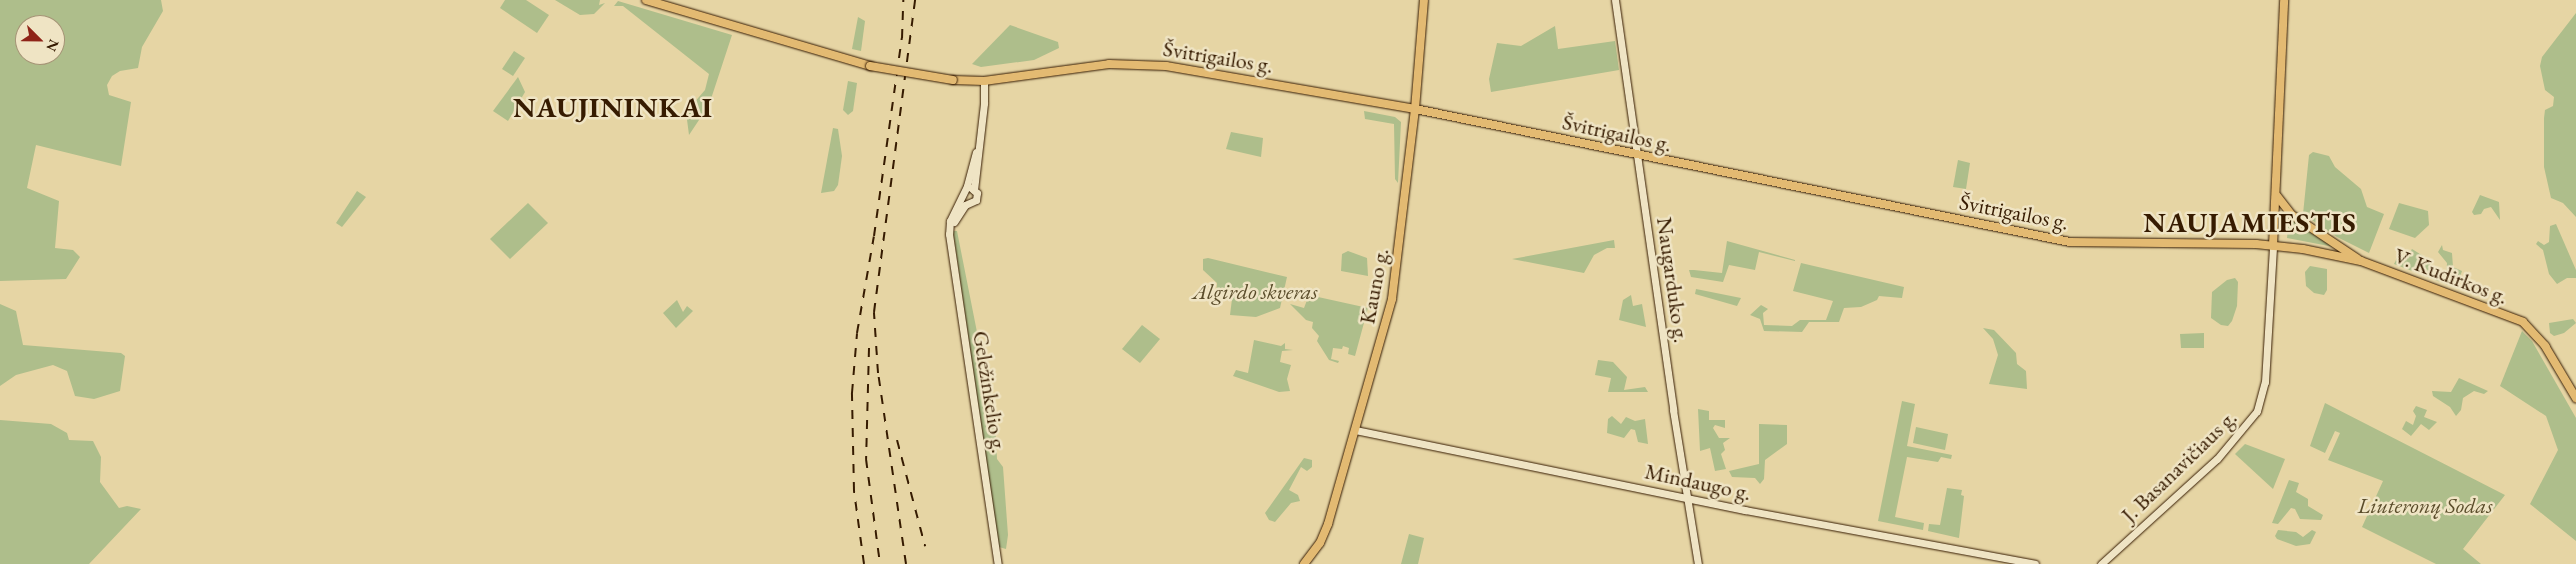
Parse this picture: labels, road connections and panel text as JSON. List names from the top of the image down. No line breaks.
{"streets":{"main road":["Švitrigailos g.","V. Kudirkos g.","Naugarduko g.","Kauno g.","Geležinkelio g.","J. Basanavičiaus g.","Mindaugo g."]},"crossings":[["Švitrigailos g.","V. Kudirkos g."],["Švitrigailos g.","Naugarduko g."],["Švitrigailos g.","Kauno g."],["Švitrigailos g.","J. Basanavičiaus g."],["V. Kudirkos g.","J. Basanavičiaus g."],["Naugarduko g.","Mindaugo g."],["Kauno g.","Mindaugo g."]],"districts":["NAUJININKAI","NAUJAMIESTIS"],"parks":["Algirdo skveras","Liuteronų Sodas"],"north":"bottom right"}
